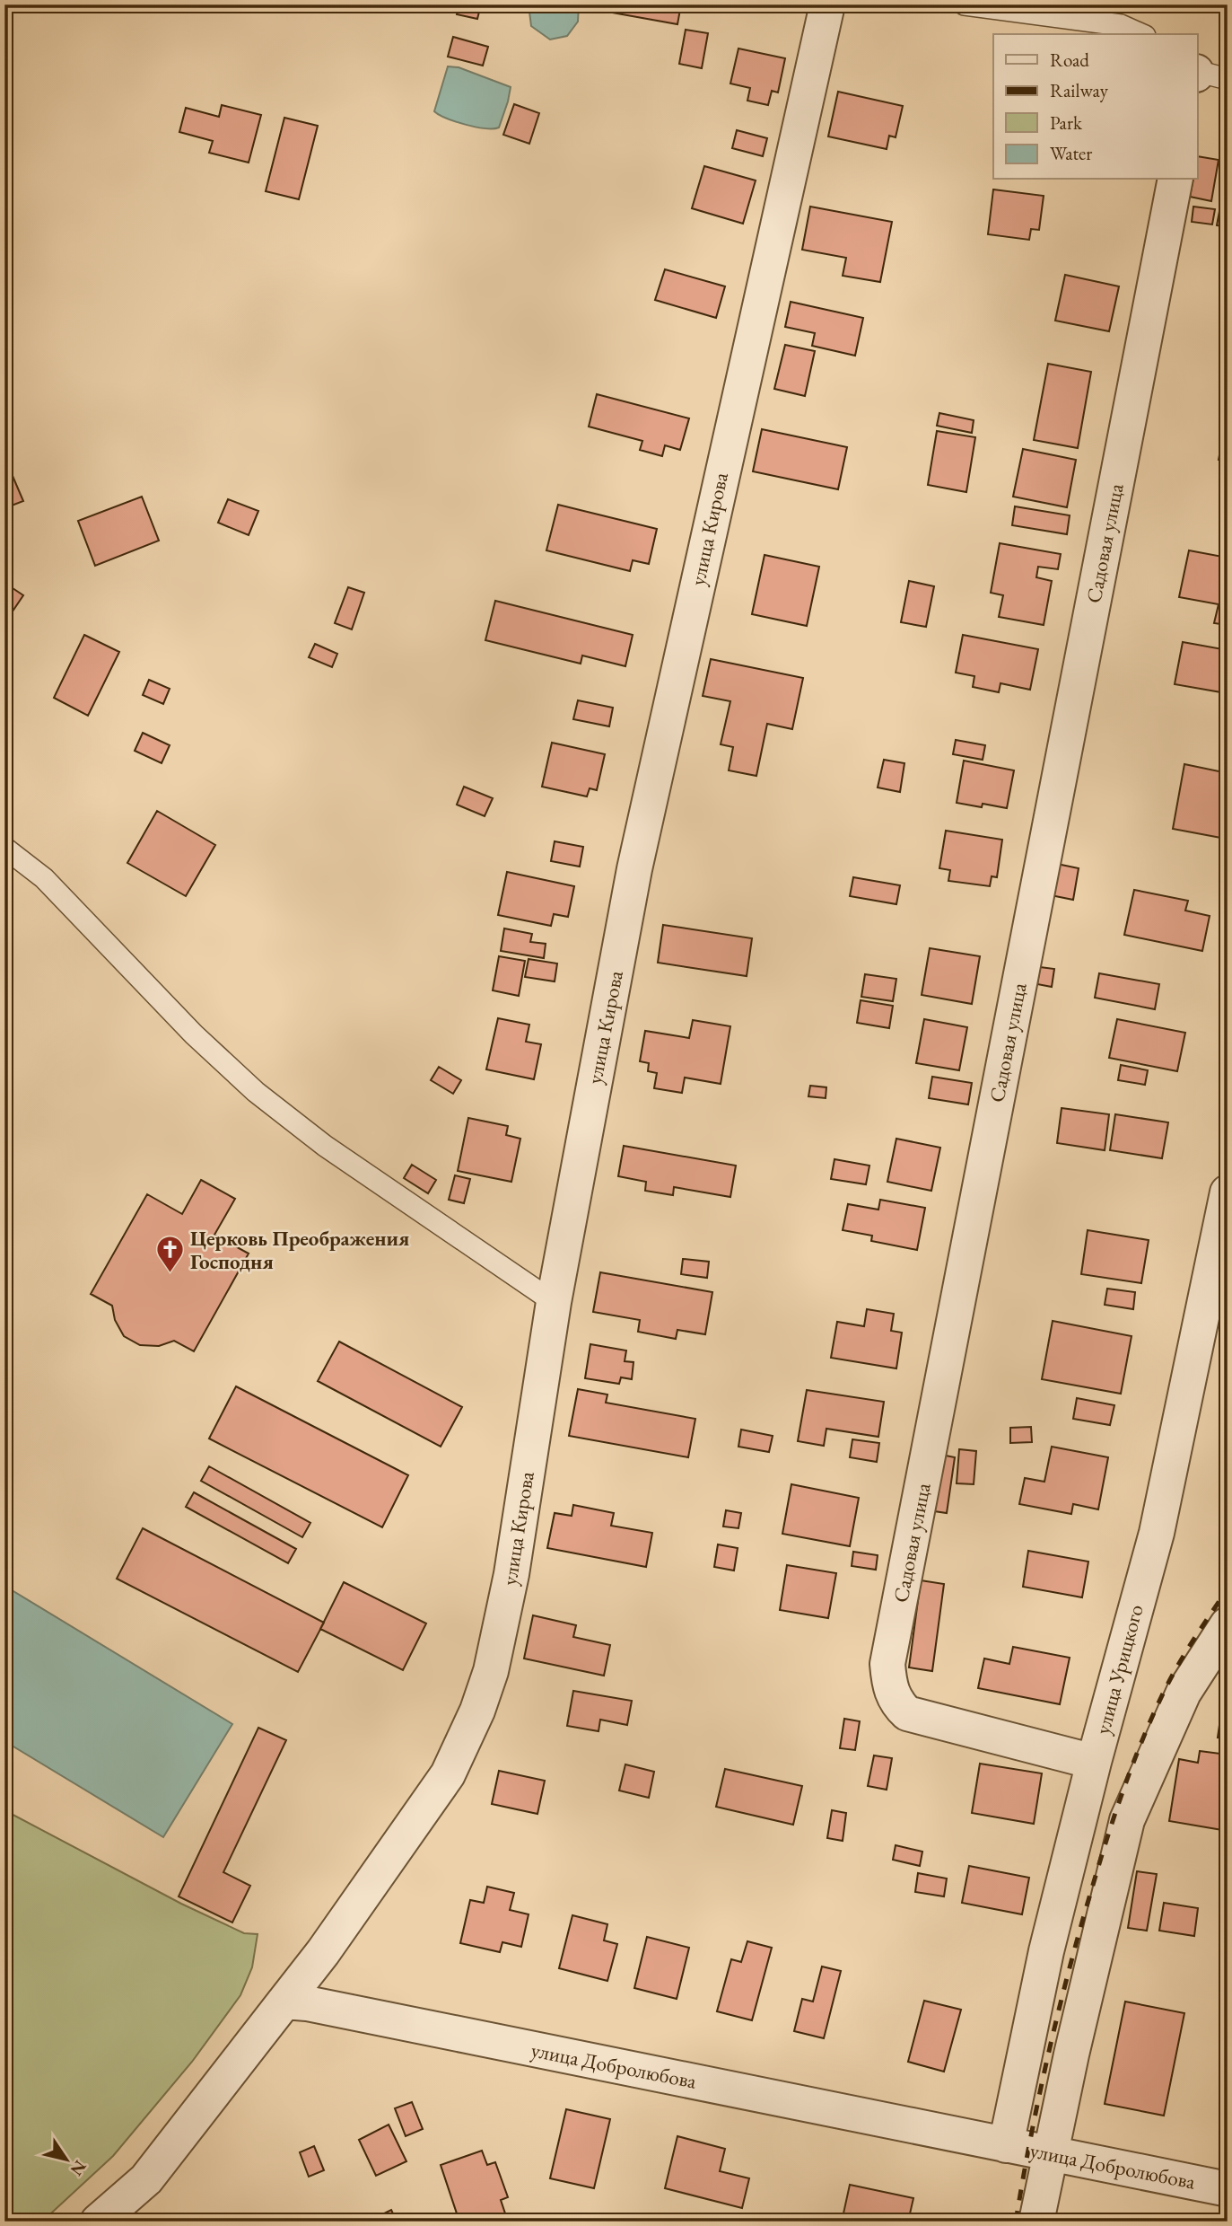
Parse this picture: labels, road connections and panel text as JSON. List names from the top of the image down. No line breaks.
{"streets":{"street":["улица Кирова","Садовая улица","улица Урицкого","улица Добролюбова"]},"crossings":[["улица Кирова","улица Добролюбова"],["Садовая улица","улица Урицкого"],["улица Урицкого","улица Добролюбова"]],"places":{"church":["Церковь Преображения Господня"]},"legend":["Road","Railway","Park","Water"],"north":"bottom right"}
